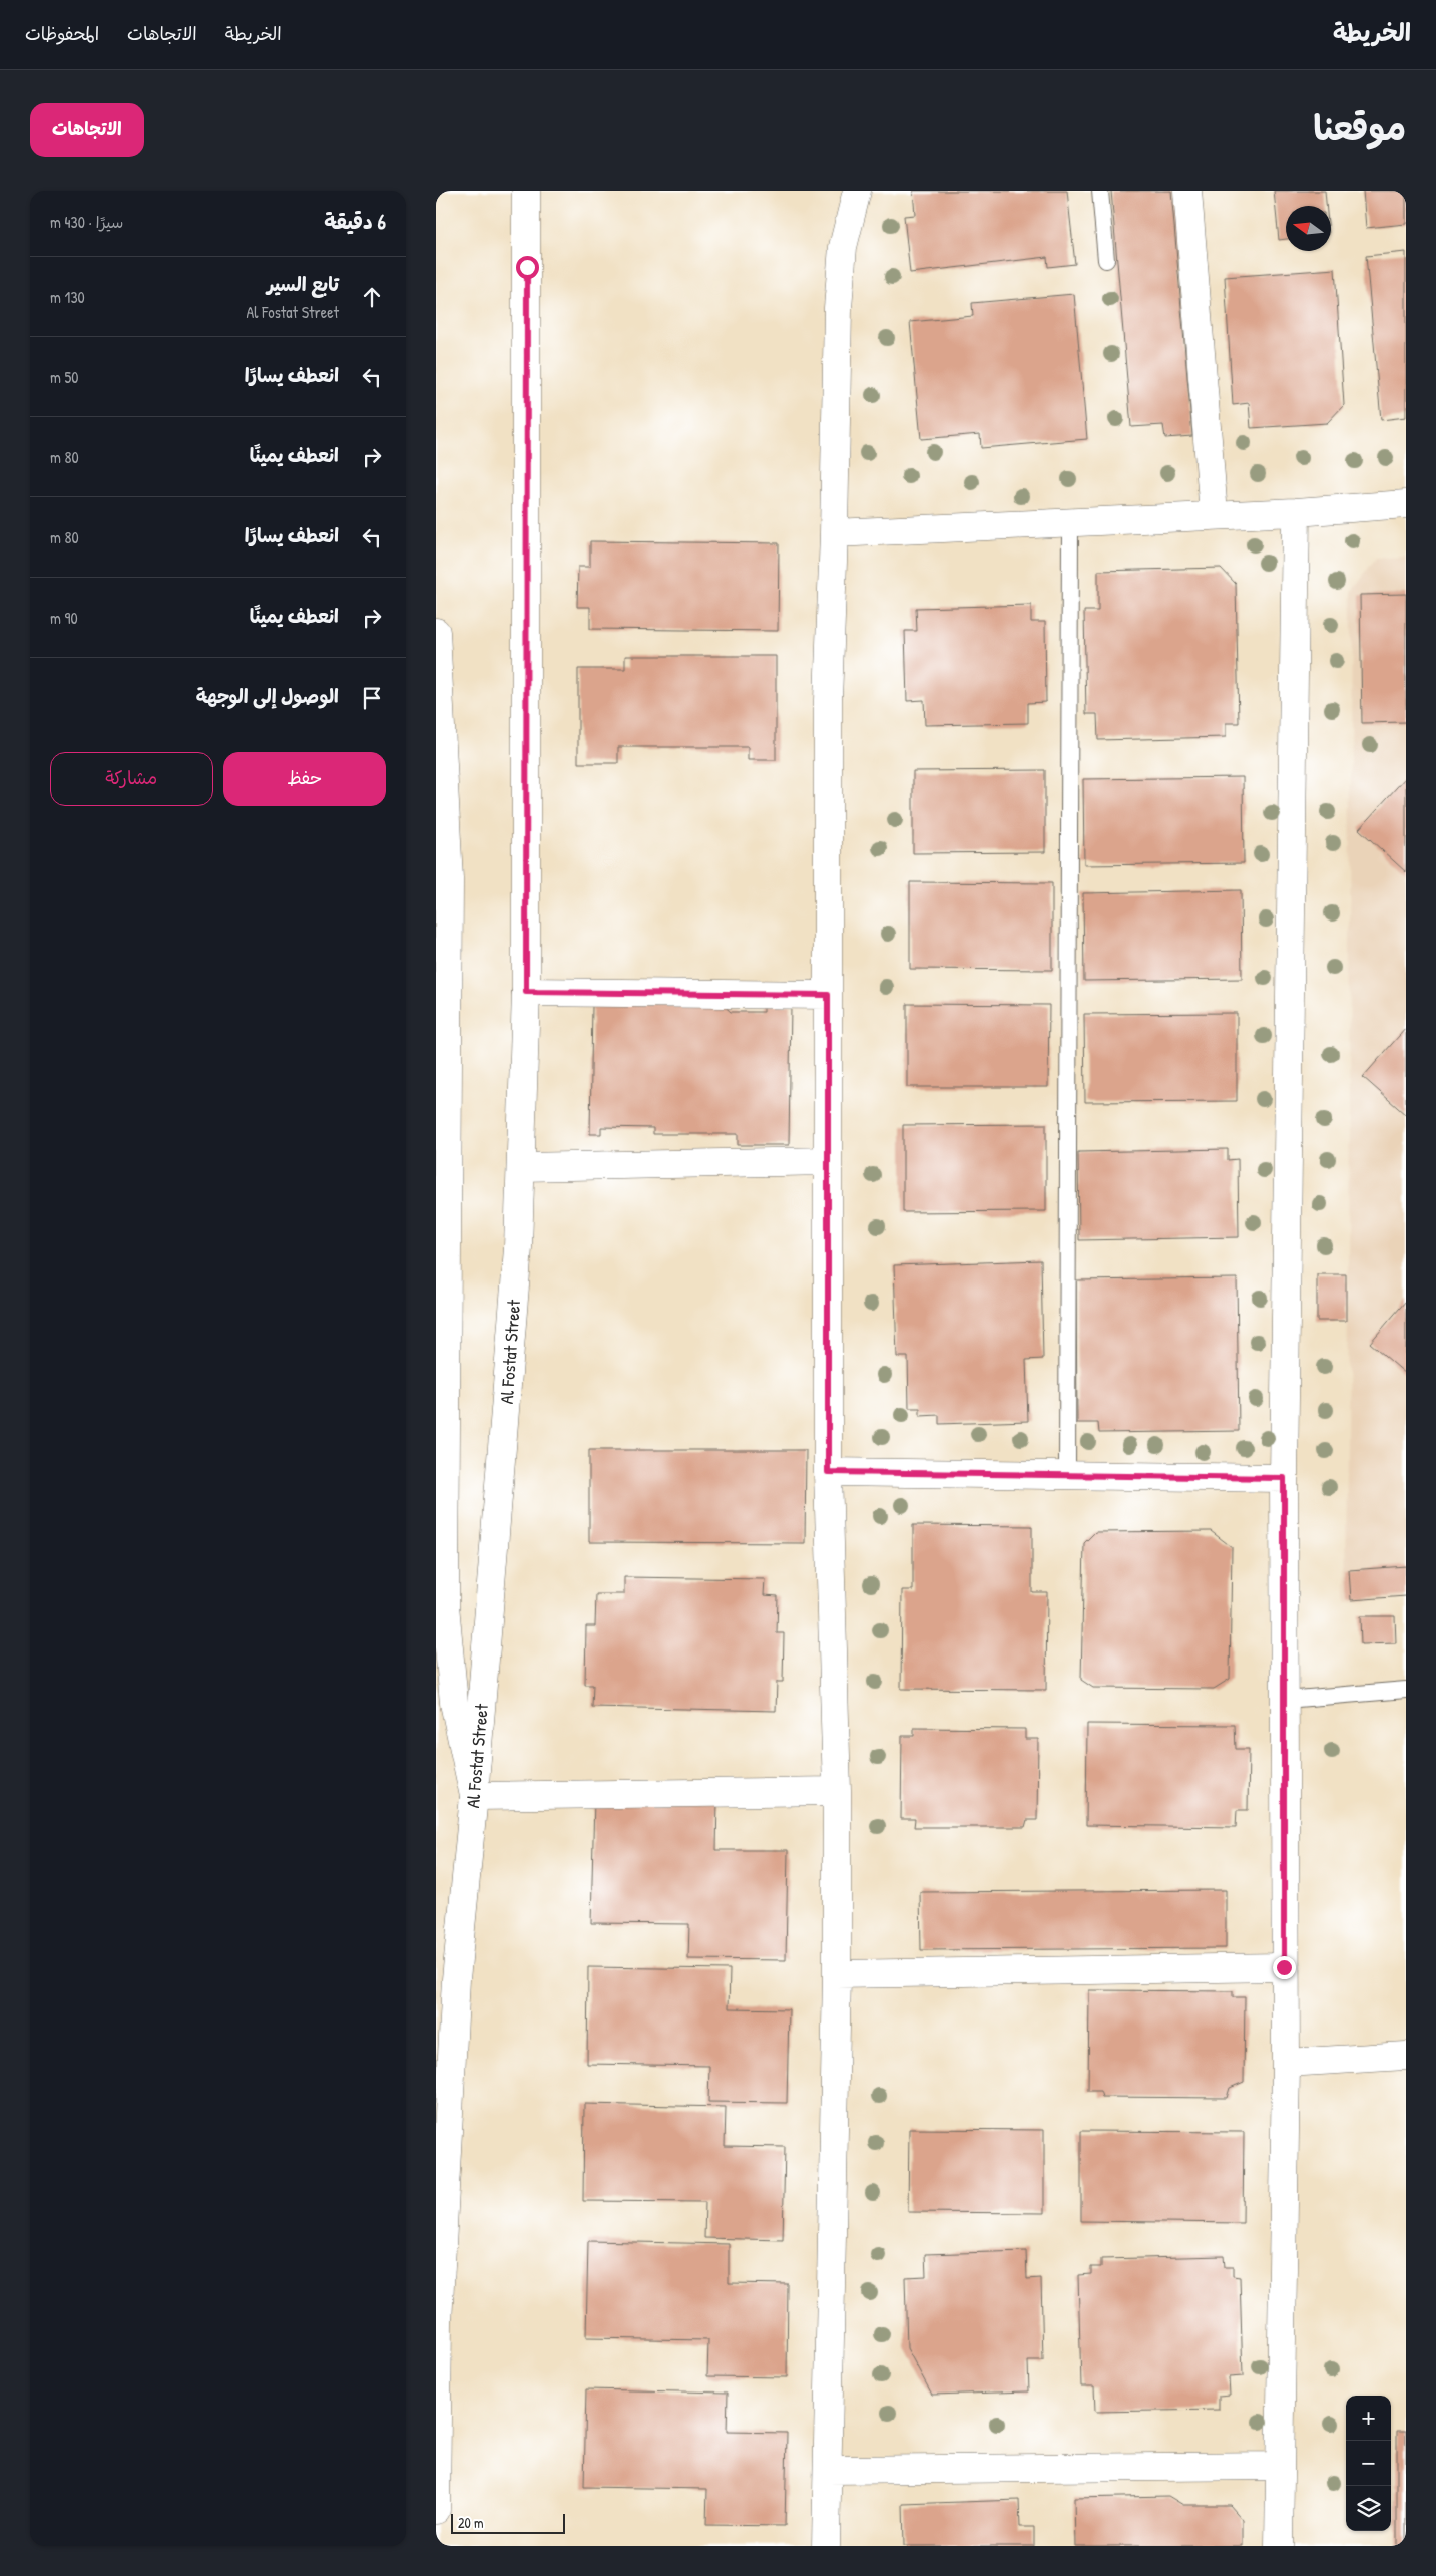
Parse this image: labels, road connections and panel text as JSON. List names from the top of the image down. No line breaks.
{"streets":{"main road":["Al Fostat Street"]},"scale_bar":"20 m","north":"left","page":{"header":"الخريطة","nav":["الخريطة","الاتجاهات","المحفوظات"],"title":"موقعنا","buttons":["الاتجاهات",["حفظ","مشاركة"]],"heading":["6 دقيقة","سيرًا · 430 m"],"list":[["تابع السير","Al Fostat Street","130 m"],["انعطف يسارًا","50 m"],["انعطف يمينًا","80 m"],["انعطف يسارًا","80 m"],["انعطف يمينًا","90 m"],"الوصول إلى الوجهة"],"map_buttons":["+","−"],"scale":"20 m"}}
